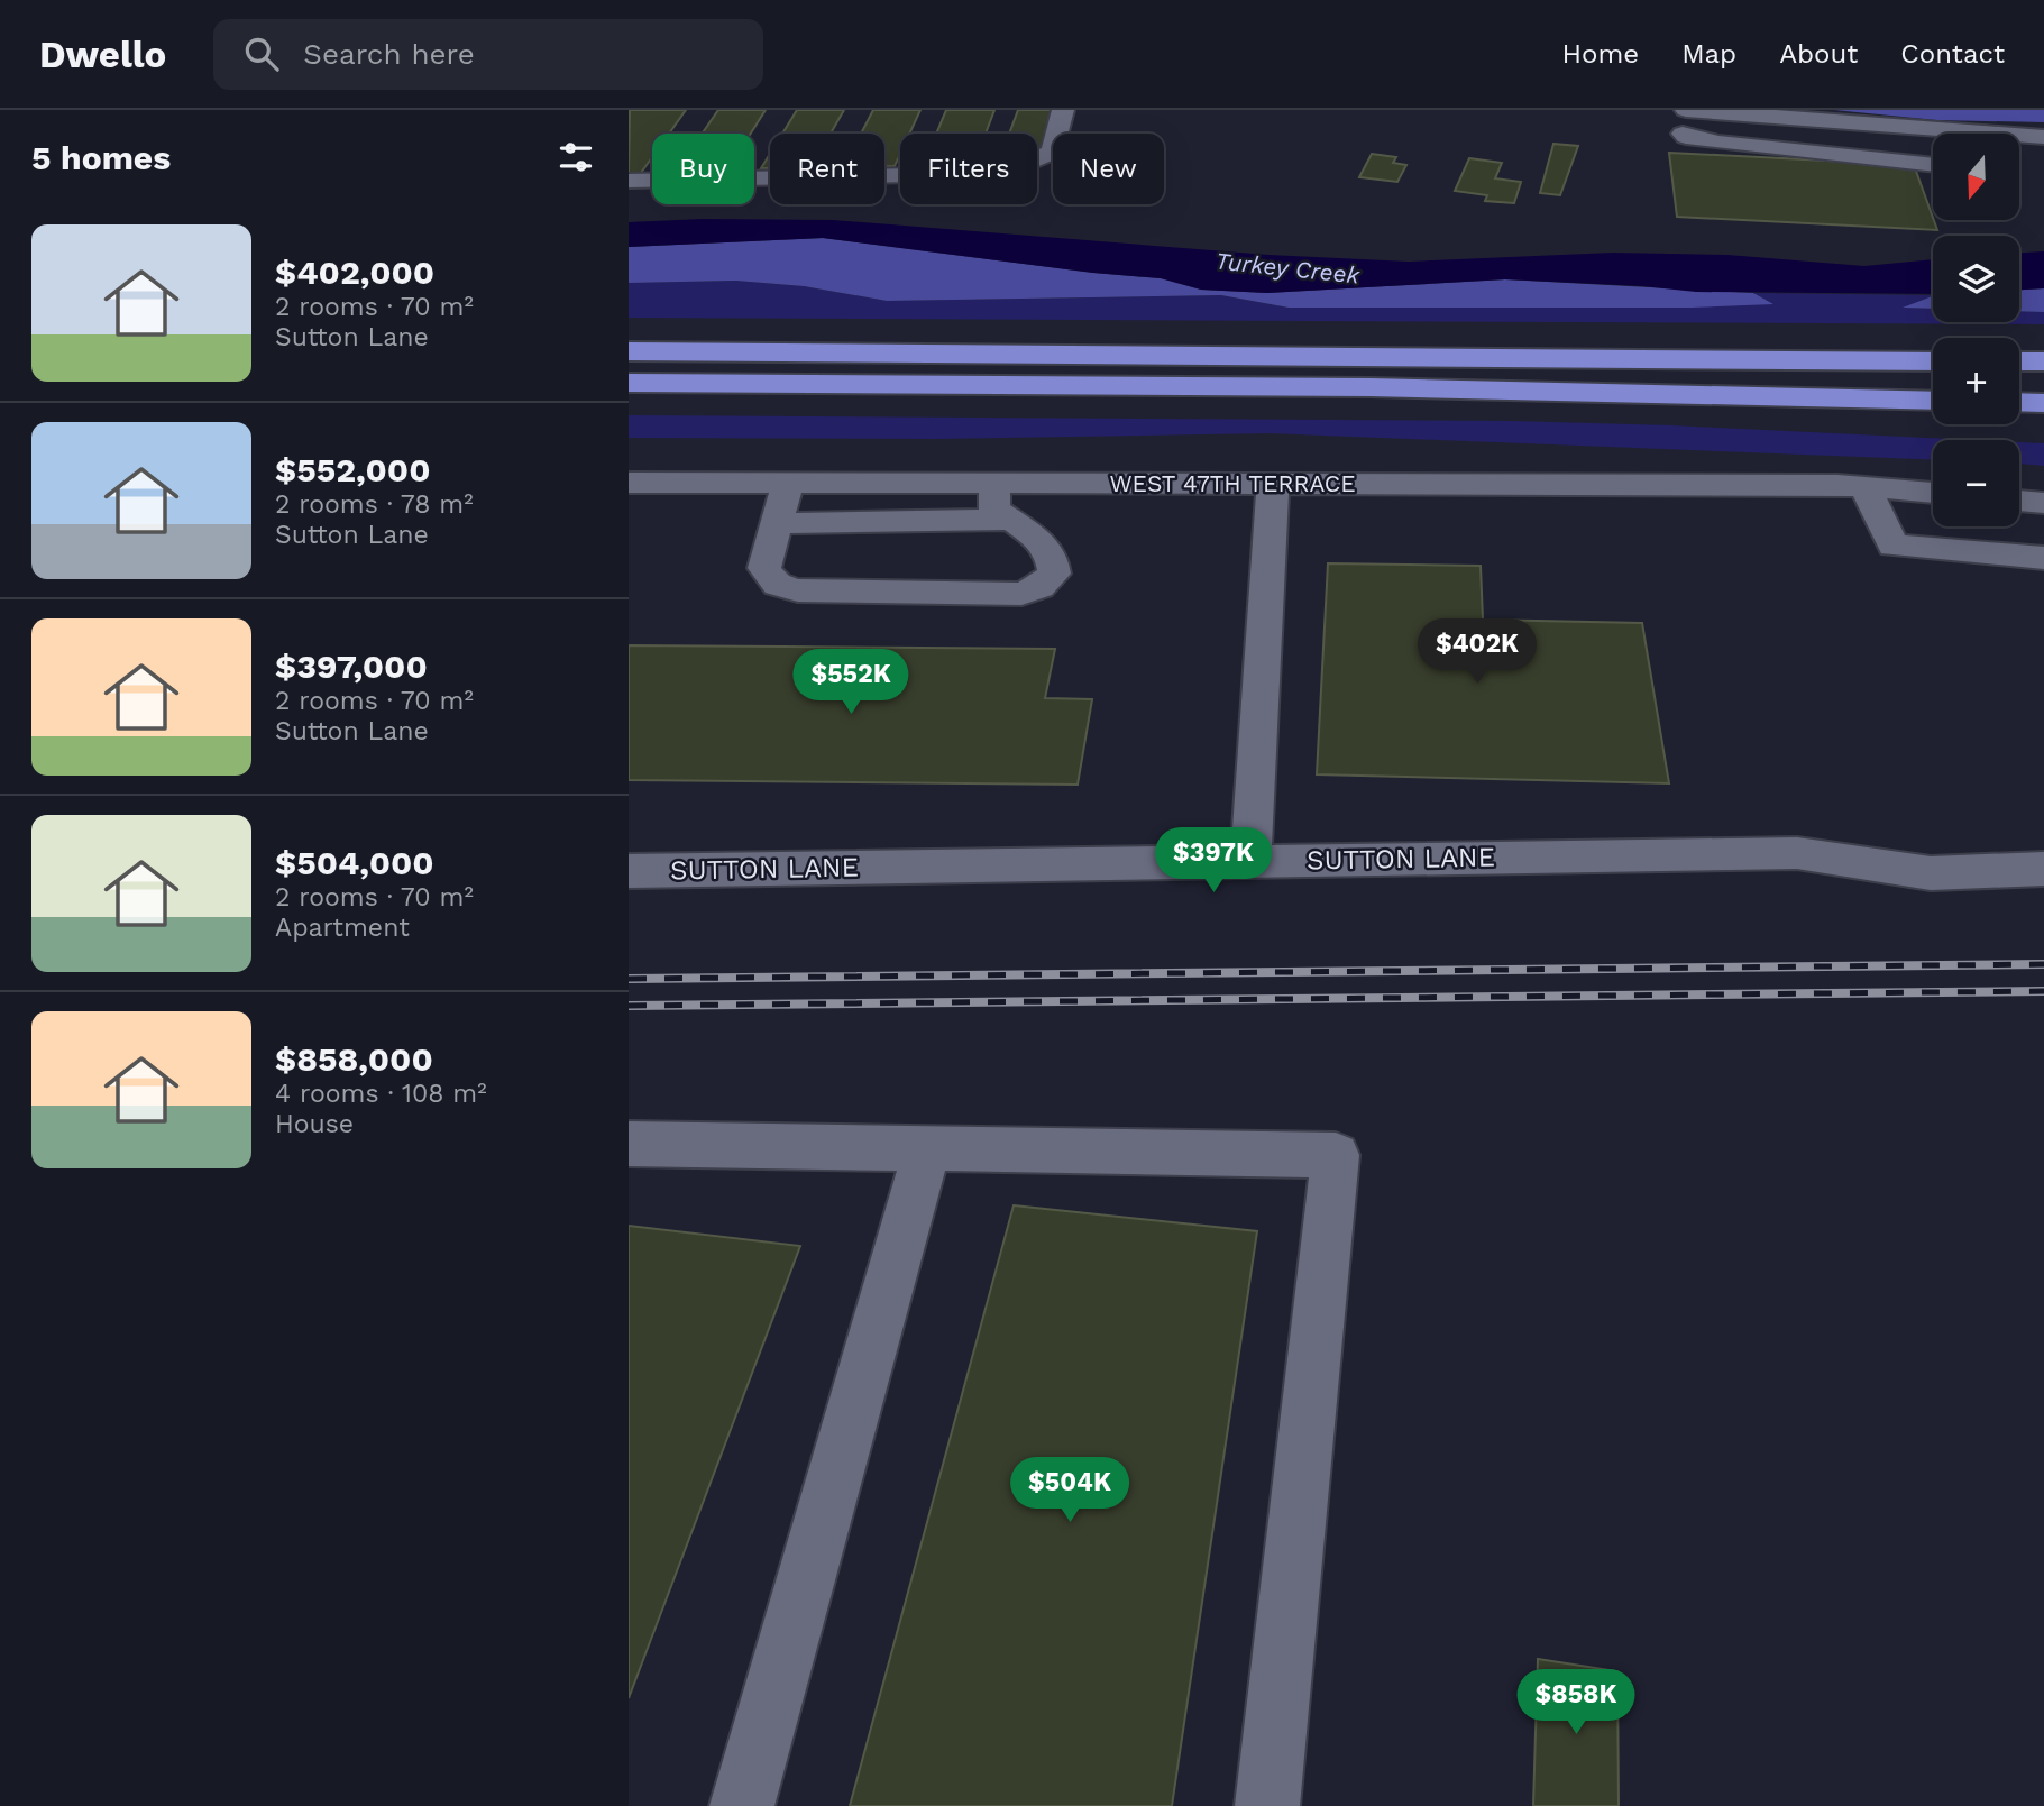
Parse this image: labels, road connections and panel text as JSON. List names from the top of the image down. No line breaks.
{"streets":{"street":["WEST 47TH TERRACE","SUTTON LANE"]},"water":["Turkey Creek"],"north":"bottom","page":{"header":"Dwello","search":"Search here","nav":["Home","Map","About","Contact"],"heading":"5 homes","map_buttons":["+","−"],"chip":["Buy","Rent","Filters","New"],"list":[{"name":"$402,000","note":"2 rooms · 70 m² · Sutton Lane"},{"name":"$552,000","note":"2 rooms · 78 m² · Sutton Lane"},{"name":"$397,000","note":"2 rooms · 70 m² · Sutton Lane"},{"name":"$504,000","note":"2 rooms · 70 m² · Apartment"},{"name":"$858,000","note":"4 rooms · 108 m² · House"}],"price":["$402K","$552K","$397K","$504K","$858K"]}}
